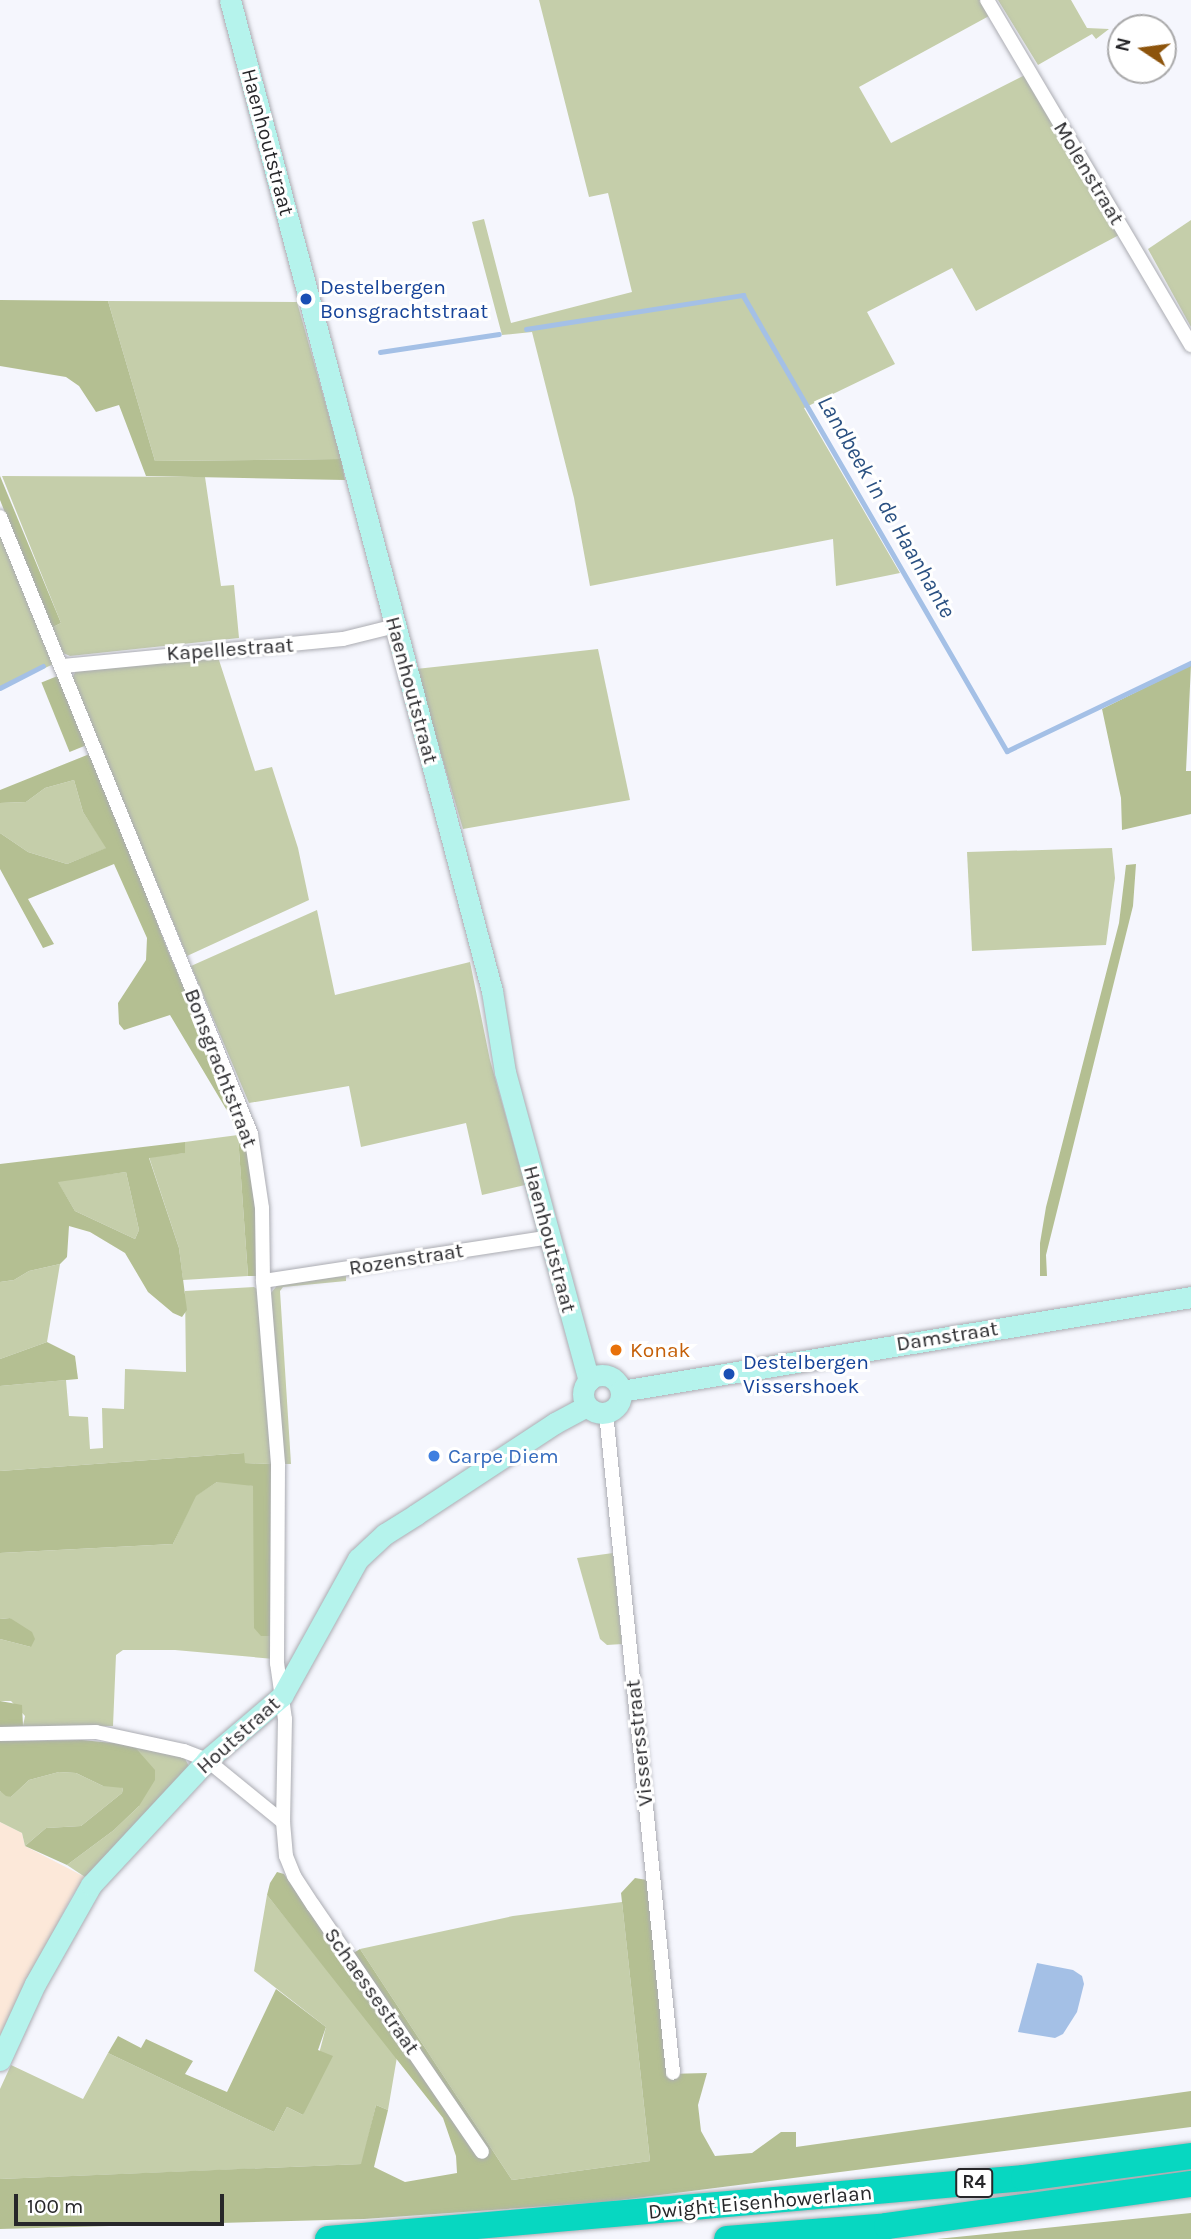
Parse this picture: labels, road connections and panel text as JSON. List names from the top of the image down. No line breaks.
{"streets":{"highway":["R4","Dwight Eisenhowerlaan"],"street":["Haenhoutstraat","Molenstraat","Kapellestraat","Bonsgrachtstraat","Rozenstraat","Damstraat","Houtstraat","Vissersstraat","Schaessestraat"]},"crossings":[["Haenhoutstraat","Kapellestraat"],["Haenhoutstraat","Rozenstraat"],["Haenhoutstraat","Damstraat"],["Haenhoutstraat","Houtstraat"],["Haenhoutstraat","Vissersstraat"],["Kapellestraat","Bonsgrachtstraat"],["Bonsgrachtstraat","Rozenstraat"],["Bonsgrachtstraat","Houtstraat"],["Bonsgrachtstraat","Schaessestraat"],["Damstraat","Houtstraat"],["Damstraat","Vissersstraat"],["Houtstraat","Vissersstraat"],["Houtstraat","Schaessestraat"]],"water":["Landbeek in de Haanhante"],"places":["Destelbergen Bonsgrachtstraat","Konak","Destelbergen Vissershoek","Carpe Diem"],"scale_bar":"100 m","north":"left"}
